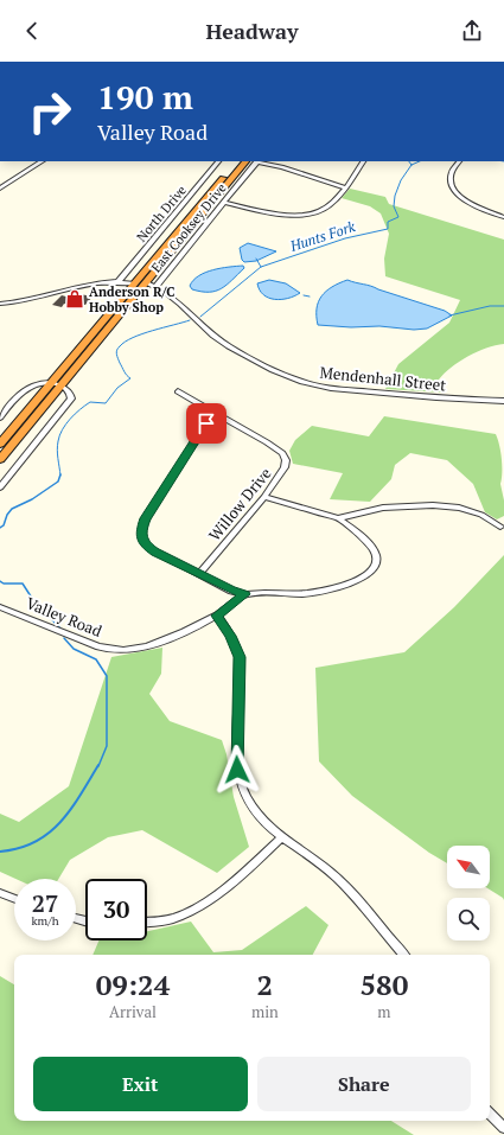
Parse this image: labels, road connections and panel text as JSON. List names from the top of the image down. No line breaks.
{"streets":{"street":["North Drive","East Cooksey Drive","Mendenhall Street","Willow Drive","Valley Road"]},"crossings":[["East Cooksey Drive","Mendenhall Street"]],"water":["Hunts Fork"],"places":{"shop":["Anderson R/C Hobby Shop"]},"north":"top left","page":{"header":"Headway","turn":["190 m","Valley Road"],"speed":"27 km/h","limit":"30","eta":["09:24","Arrival","2","min","580","m"],"buttons":["Exit","Share"]}}
